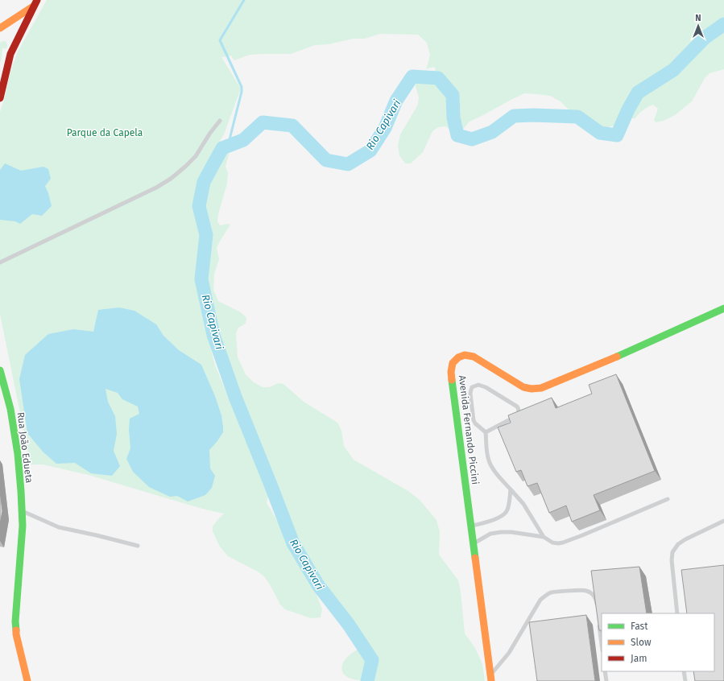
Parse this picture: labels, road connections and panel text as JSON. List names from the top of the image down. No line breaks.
{"streets":{"street":["Avenida Fernando Piccini","Rua João Edueta"]},"water":["Rio Capivari"],"parks":["Parque da Capela"],"legend":["Fast","Slow","Jam"],"north":"top"}
